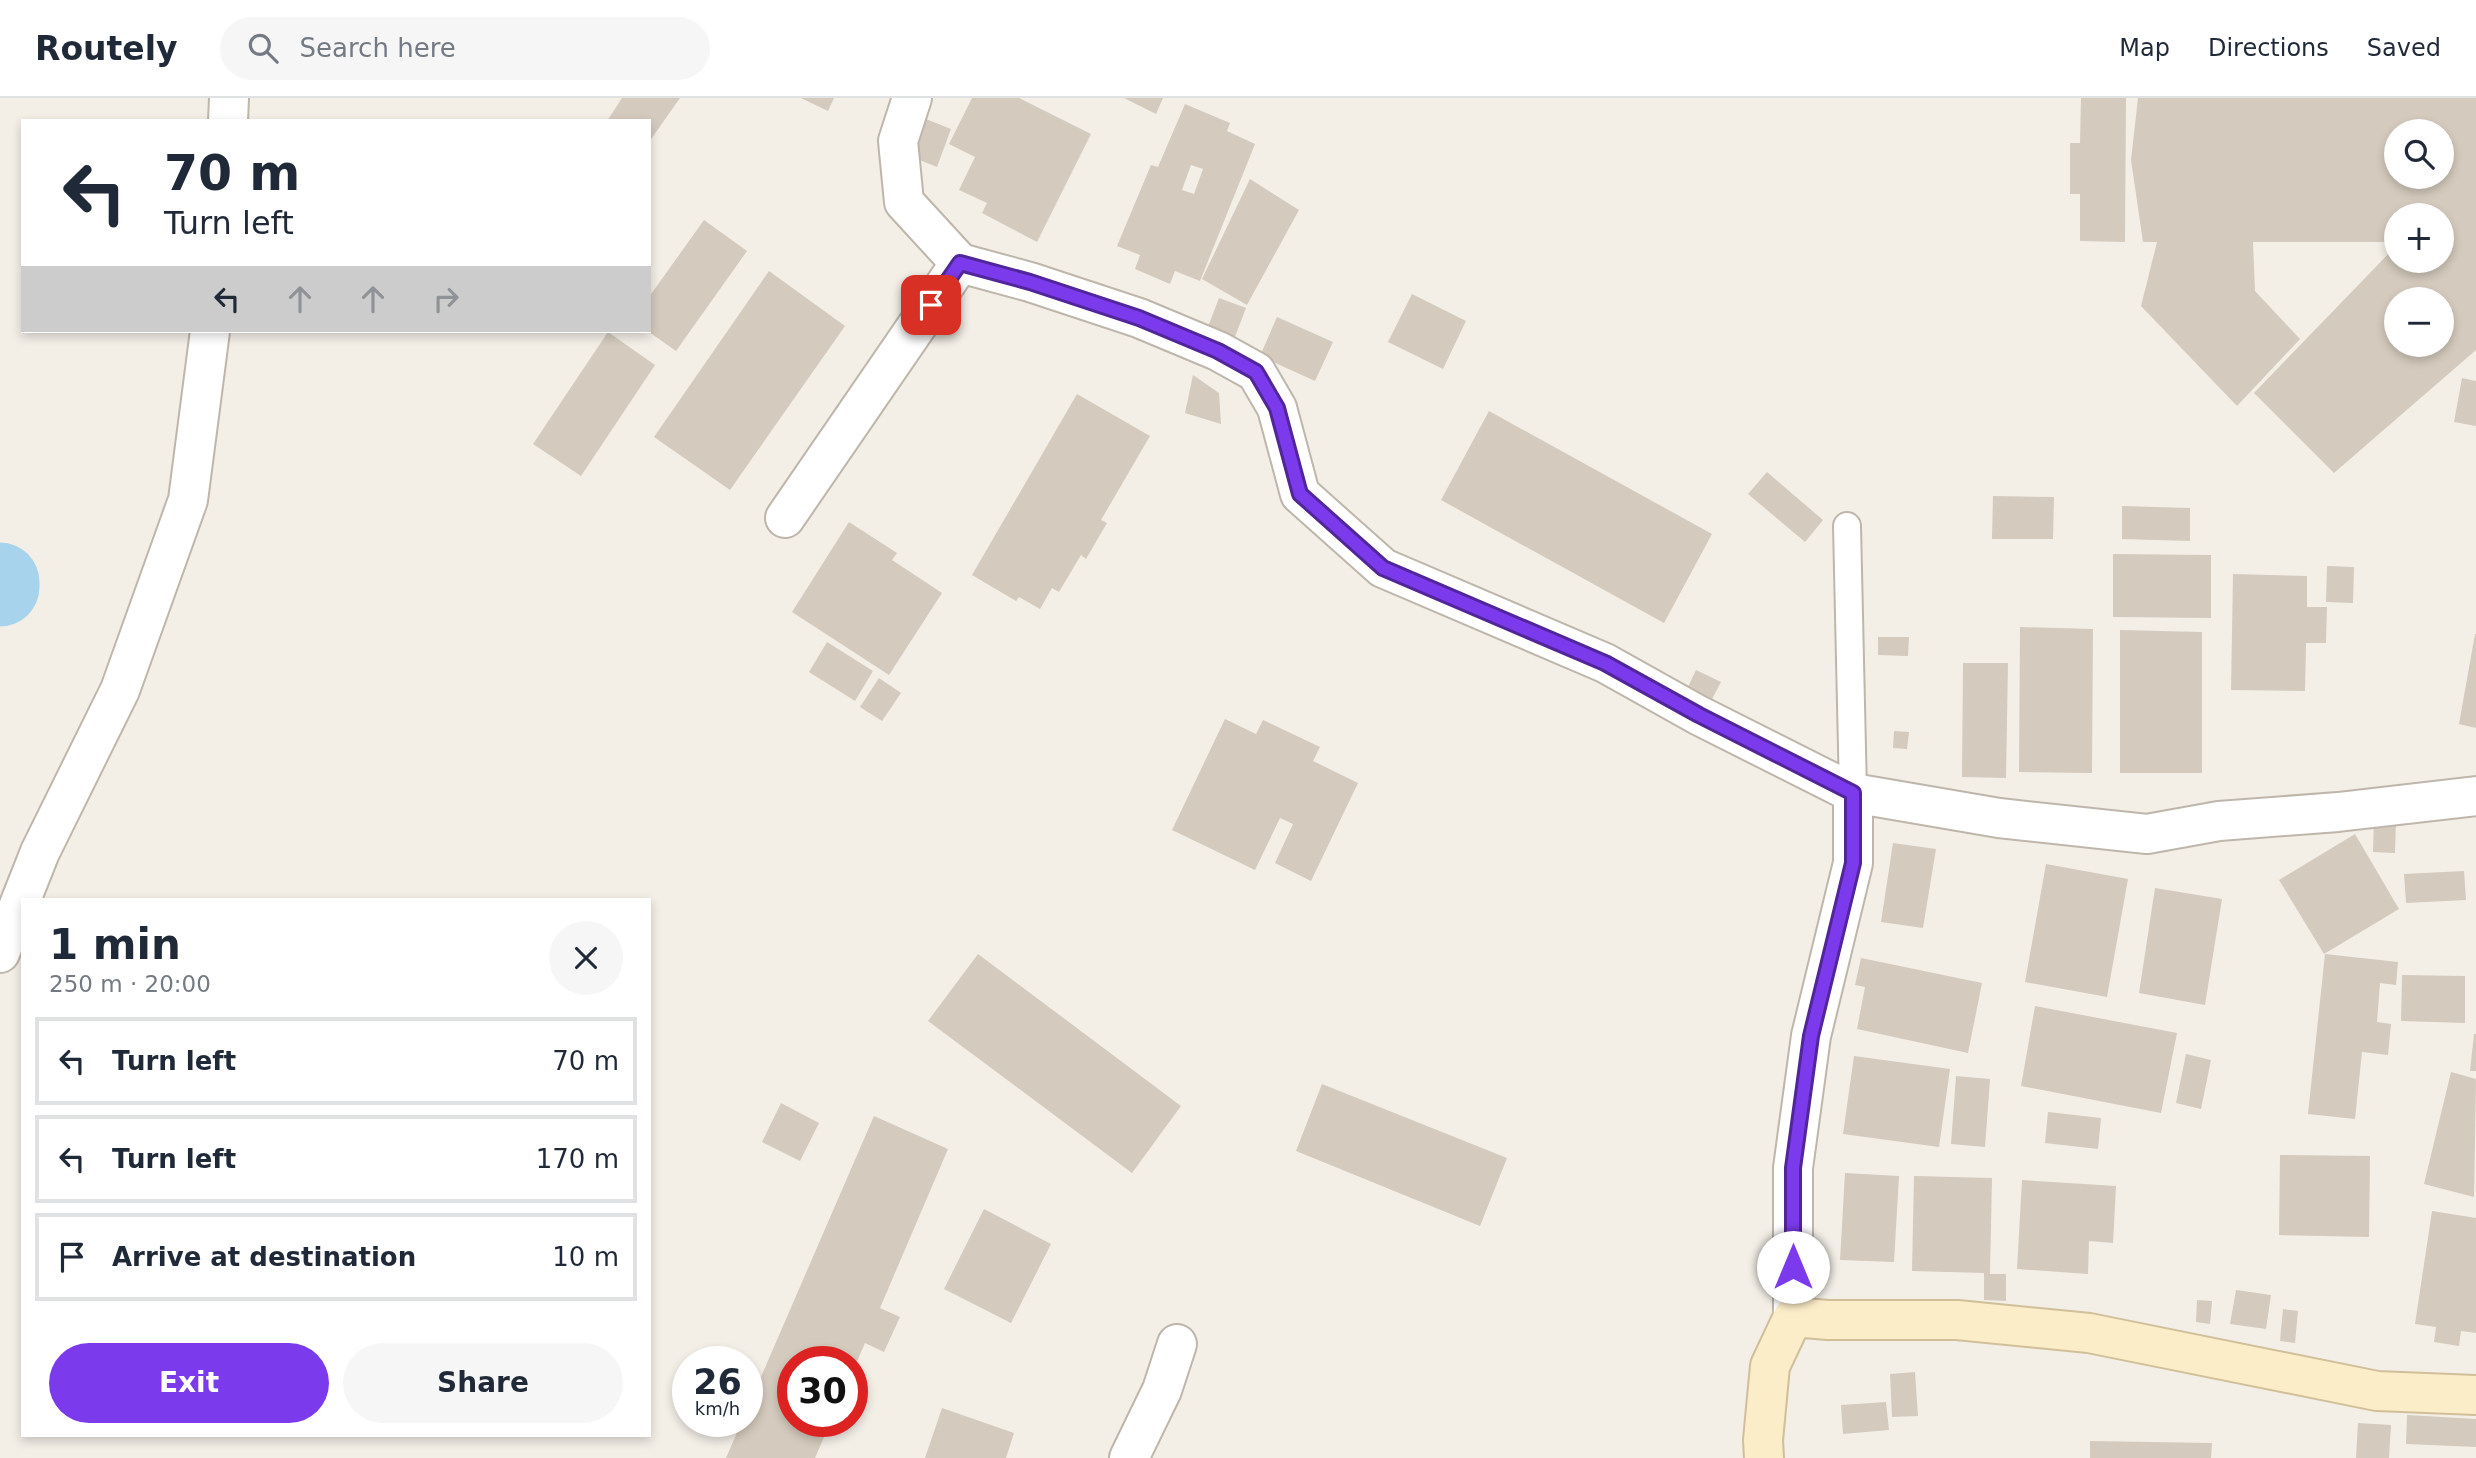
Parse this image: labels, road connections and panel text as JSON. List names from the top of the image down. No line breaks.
{"page":{"header":"Routely","search":"Search here","nav":["Map","Directions","Saved"],"map_buttons":["+","−"],"turn":["70 m","Turn left"],"heading":["1 min","250 m · 20:00"],"list":[{"name":"Turn left","value":"70 m"},{"name":"Turn left","value":"170 m"},{"name":"Arrive at destination","value":"10 m"}],"buttons":["Exit","Share"],"speed":"26 km/h","limit":"30"}}
